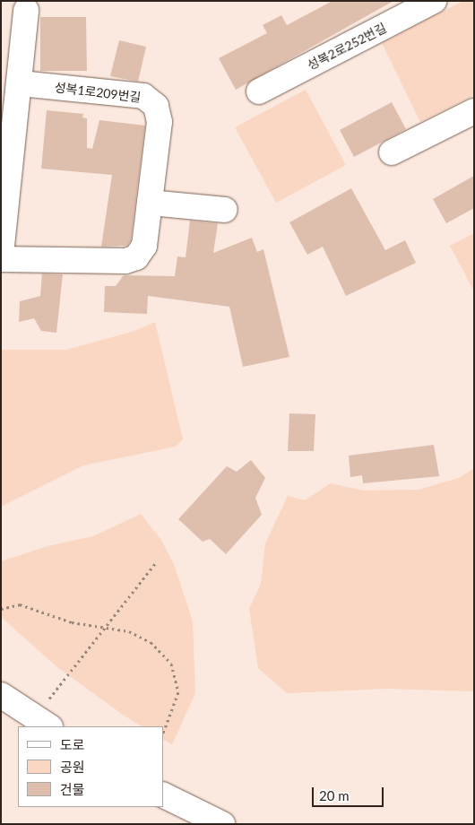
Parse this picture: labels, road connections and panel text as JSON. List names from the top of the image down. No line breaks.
{"streets":{"street":["성복2로252번길","성복1로209번길"]},"legend":["도로","공원","건물"],"scale_bar":"20 m"}
